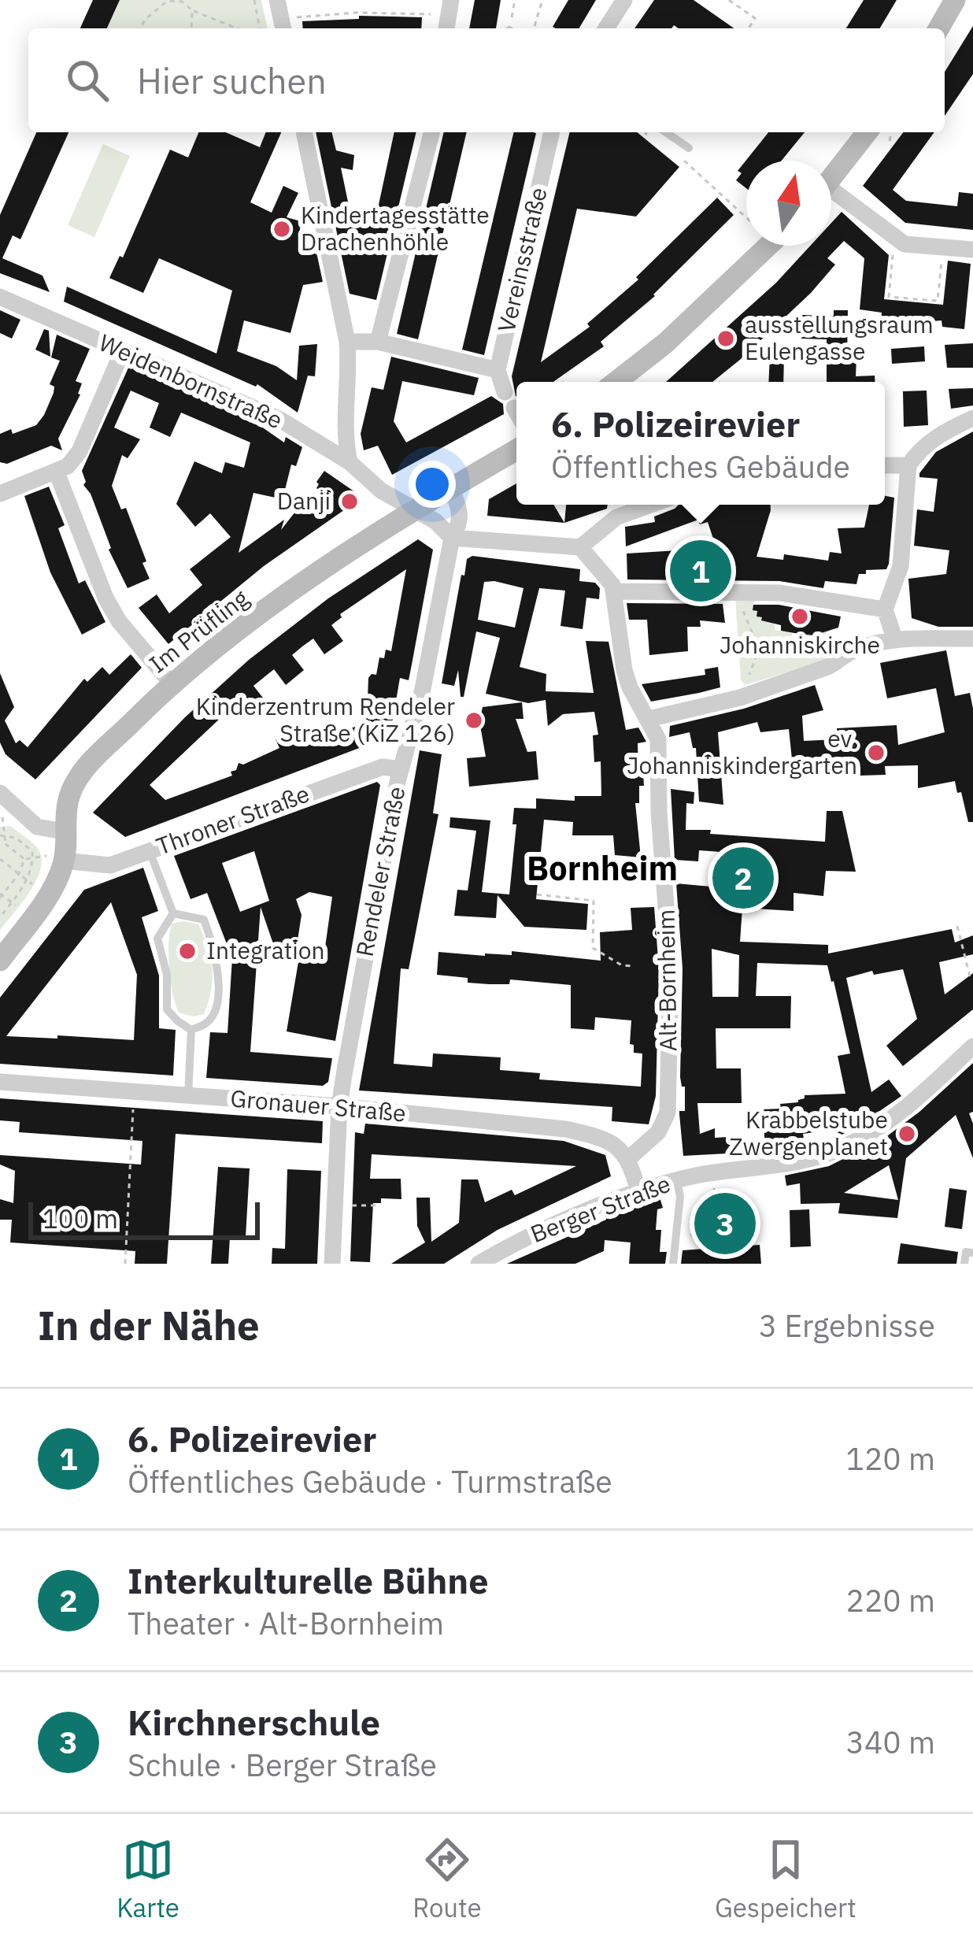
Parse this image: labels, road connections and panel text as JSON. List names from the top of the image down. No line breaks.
{"streets":{"main road":["Im Prüfling"],"street":["Vereinsstraße","Weidenbornstraße","Throner Straße","Rendeler Straße","Alt-Bornheim","Gronauer Straße","Berger Straße"]},"crossings":[["Weidenbornstraße","Im Prüfling"],["Weidenbornstraße","Rendeler Straße"],["Im Prüfling","Throner Straße"],["Im Prüfling","Rendeler Straße"],["Throner Straße","Rendeler Straße"],["Rendeler Straße","Gronauer Straße"],["Alt-Bornheim","Gronauer Straße"]],"districts":["Bornheim"],"places":["Kindertagesstätte Drachenhöhle","ausstellungsraum Eulengasse","Danji","Johanniskirche","Kinderzentrum Rendeler Straße (KiZ 126)","ev. Johanniskindergarten","Integration","Krabbelstube Zwergenplanet"],"scale_bar":"100 m","north":"top","page":{"search":"Hier suchen","popup":["6. Polizeirevier","Öffentliches Gebäude"],"pins":["1","2","3"],"scale":"100 m","heading":["In der Nähe","3 Ergebnisse"],"list":[{"mark":"1","name":"6. Polizeirevier","note":"Öffentliches Gebäude · Turmstraße","value":"120 m"},{"mark":"2","name":"Interkulturelle Bühne","note":"Theater · Alt-Bornheim","value":"220 m"},{"mark":"3","name":"Kirchnerschule","note":"Schule · Berger Straße","value":"340 m"}],"nav":["Karte","Route","Gespeichert"]}}
